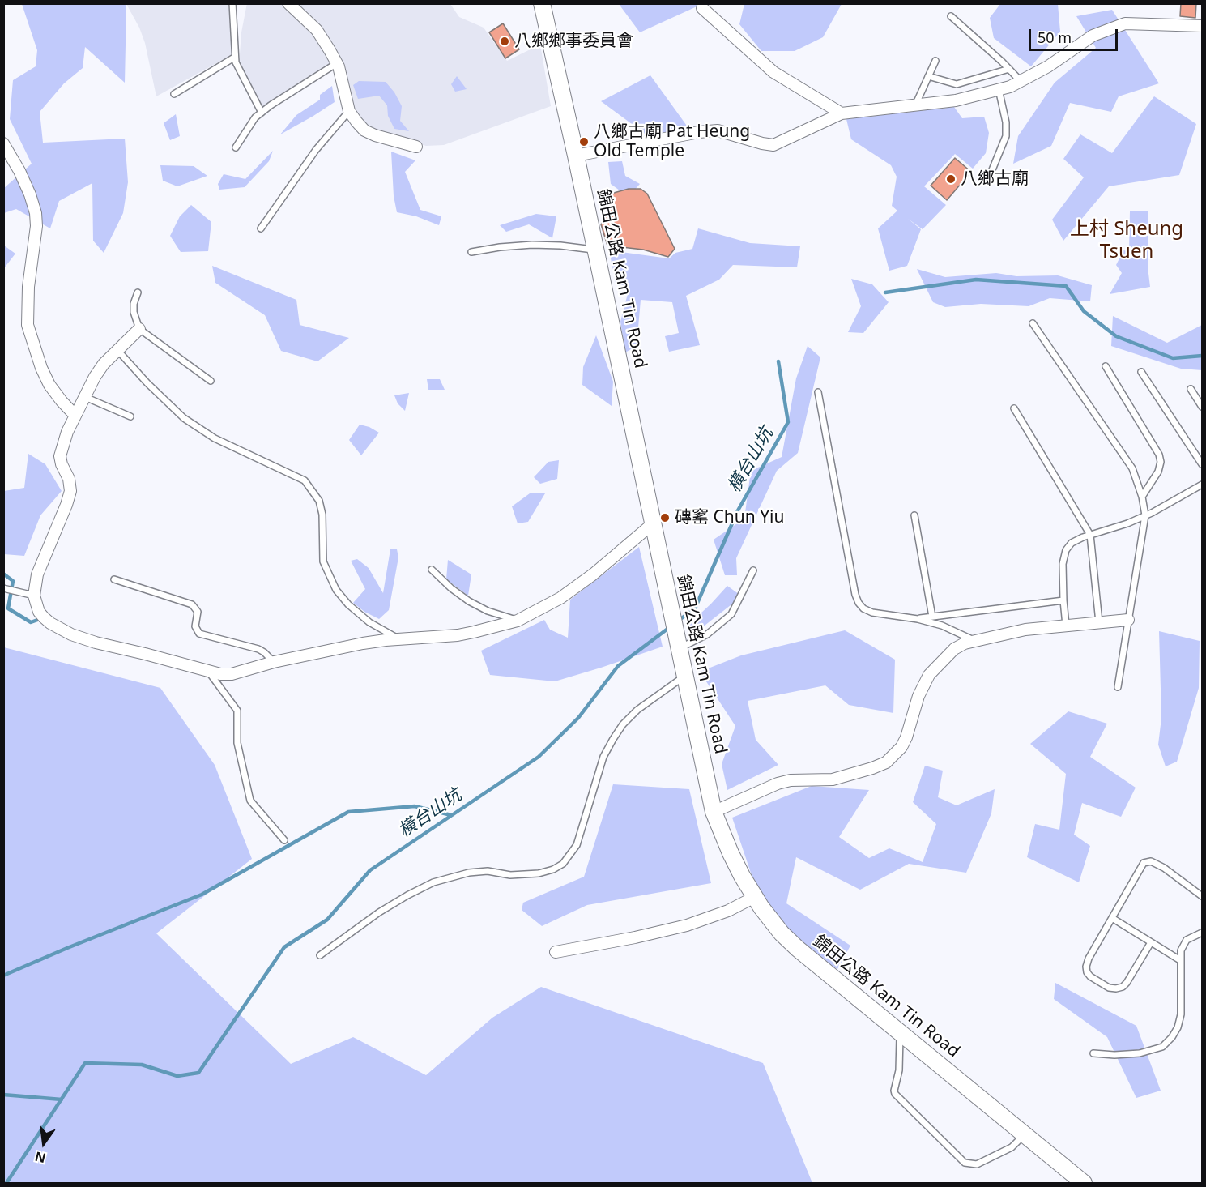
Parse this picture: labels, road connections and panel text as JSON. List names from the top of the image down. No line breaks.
{"streets":{"main road":["錦田公路 Kam Tin Road"]},"districts":["上村 Sheung Tsuen"],"water":["橫台山坑"],"places":["八鄉鄉事委員會","八鄉古廟 Pat Heung Old Temple","八鄉古廟","磚窰 Chun Yiu"],"scale_bar":"50 m","north":"bottom"}
